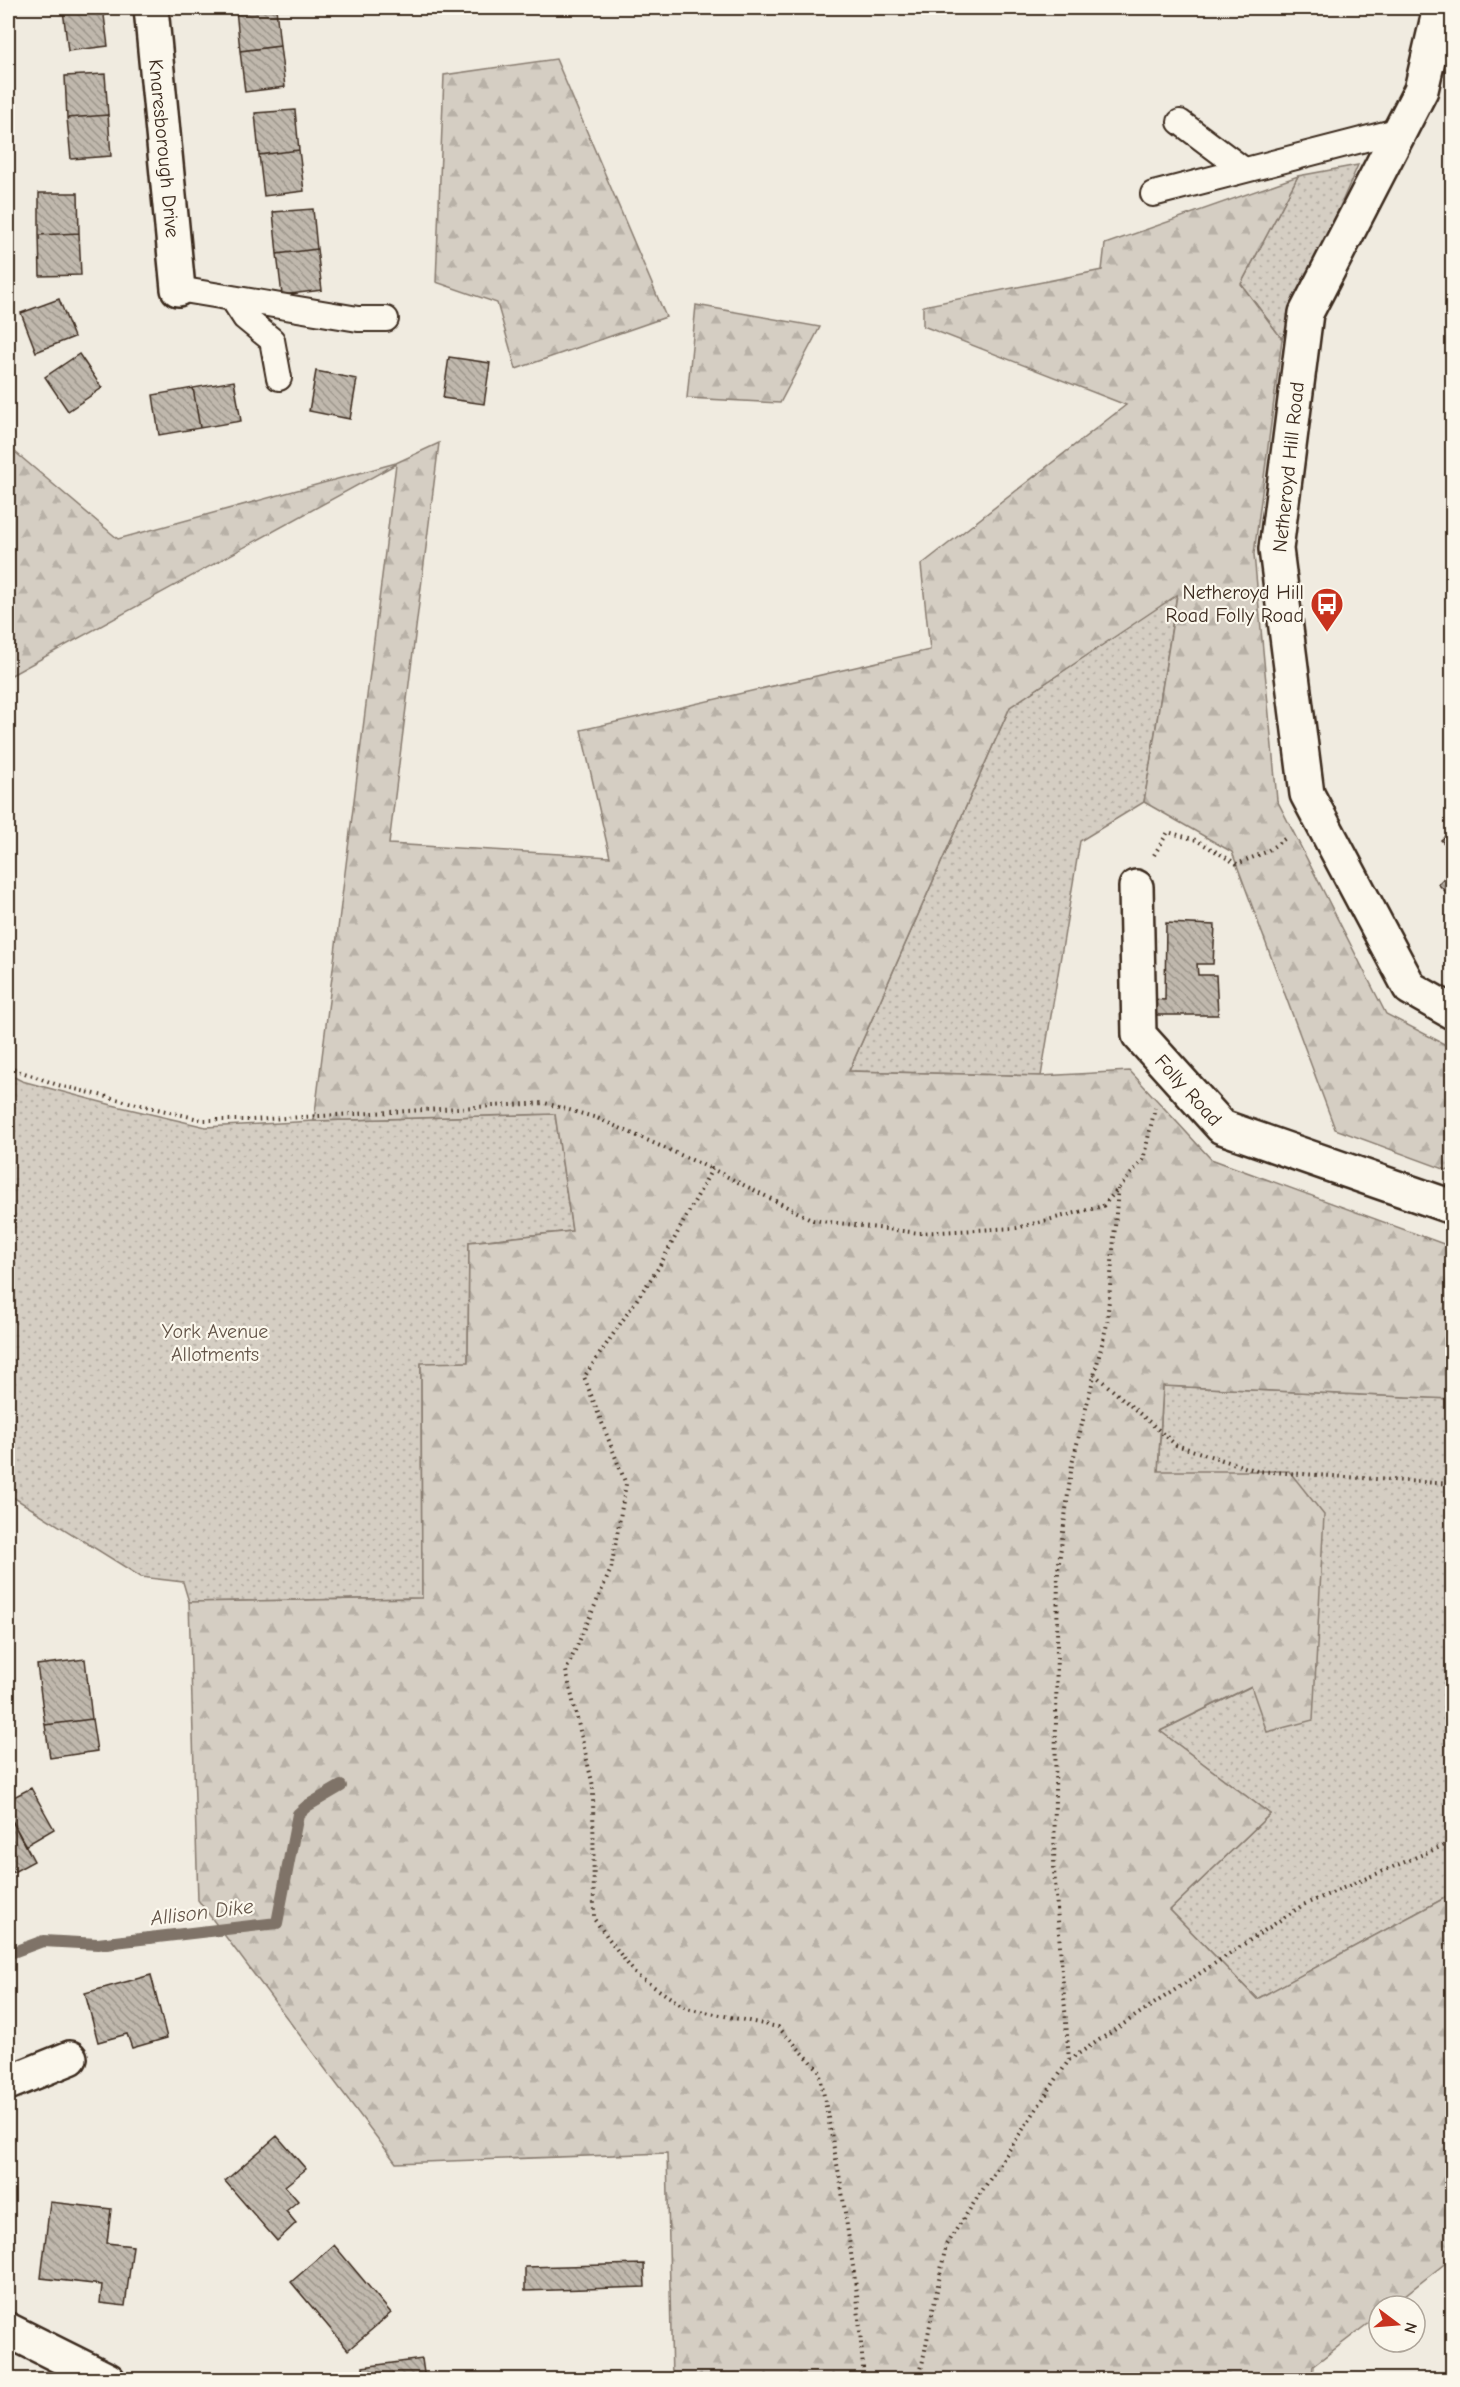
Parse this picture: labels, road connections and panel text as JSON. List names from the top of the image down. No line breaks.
{"streets":{"street":["Knaresborough Drive","Netheroyd Hill Road","Folly Road"]},"water":["Allison Dike"],"parks":["York Avenue Allotments"],"places":{"bus stop":["Netheroyd Hill Road Folly Road"]},"north":"right"}
